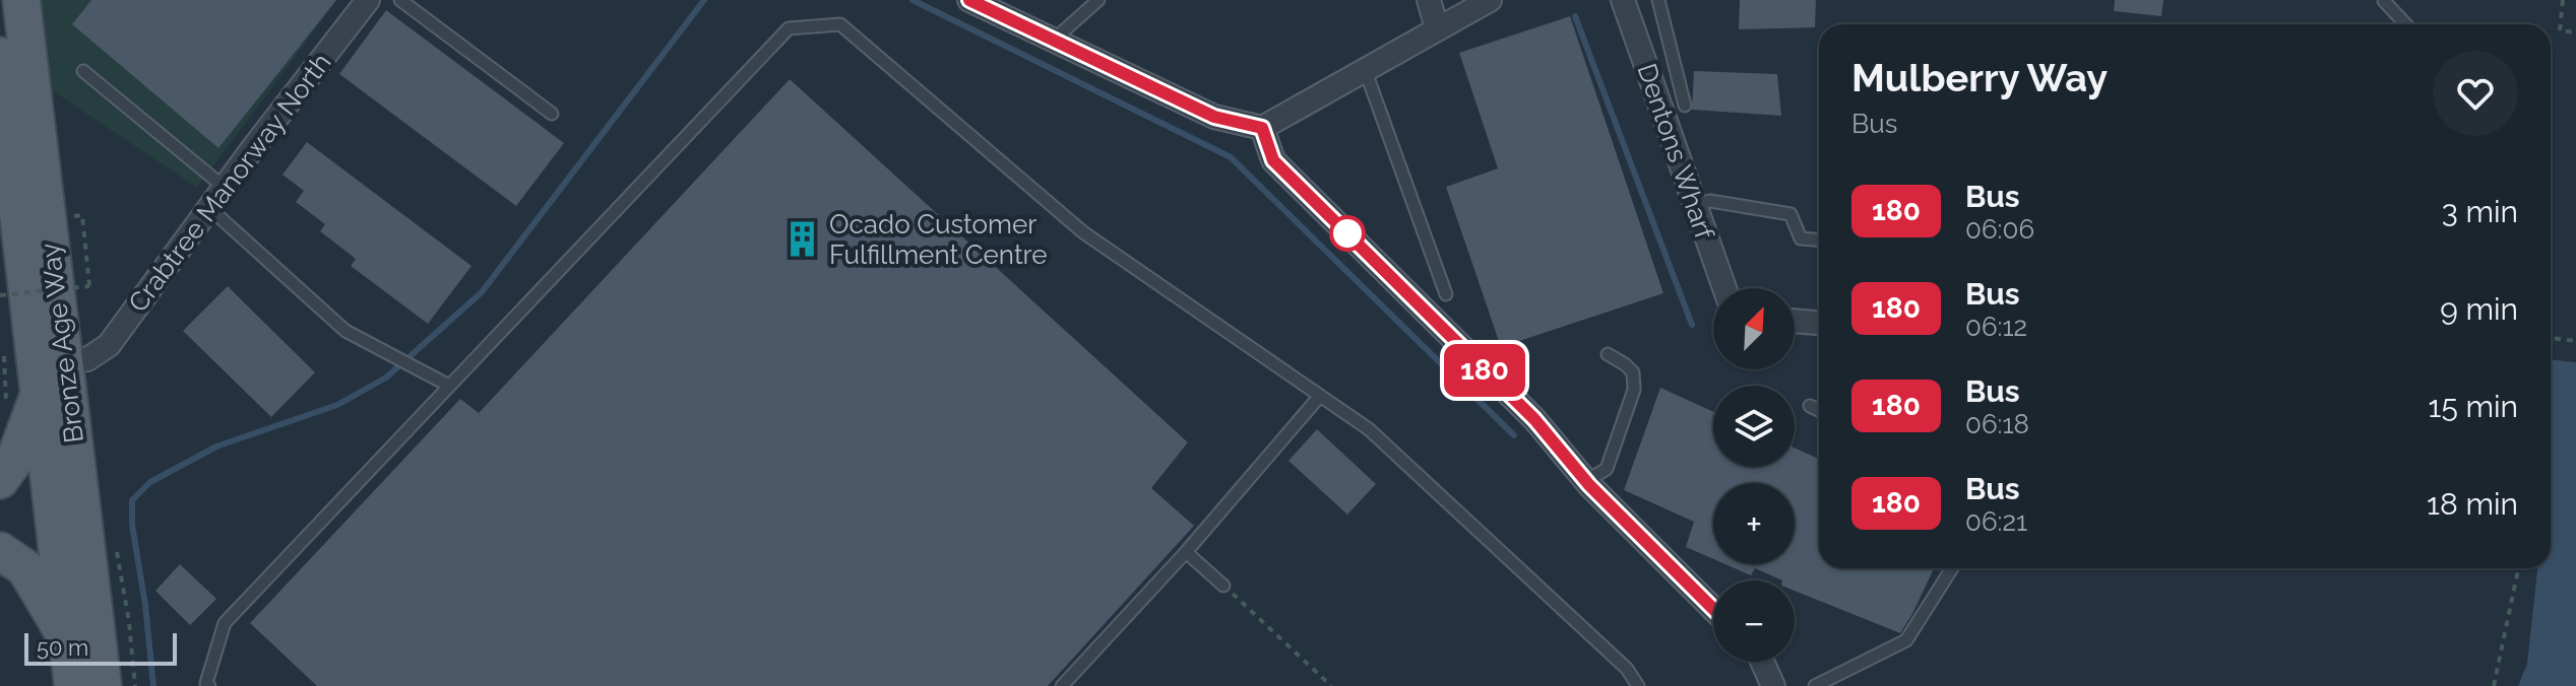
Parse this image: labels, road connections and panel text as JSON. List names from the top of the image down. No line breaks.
{"streets":{"main road":["Bronze Age Way"],"street":["Dentons Wharf","Crabtree Manorway North"]},"places":{"building":["Ocado Customer Fulfillment Centre"]},"lines":["bus line 180"],"scale_bar":"50 m","north":"top right","page":{"on_map":"180","heading":["Mulberry Way","Bus"],"list":[{"mark":"180","name":"Bus","note":"06:06","value":"3 min"},{"mark":"180","name":"Bus","note":"06:12","value":"9 min"},{"mark":"180","name":"Bus","note":"06:18","value":"15 min"},{"mark":"180","name":"Bus","note":"06:21","value":"18 min"}],"map_buttons":["+","−"],"scale":"50 m"}}
